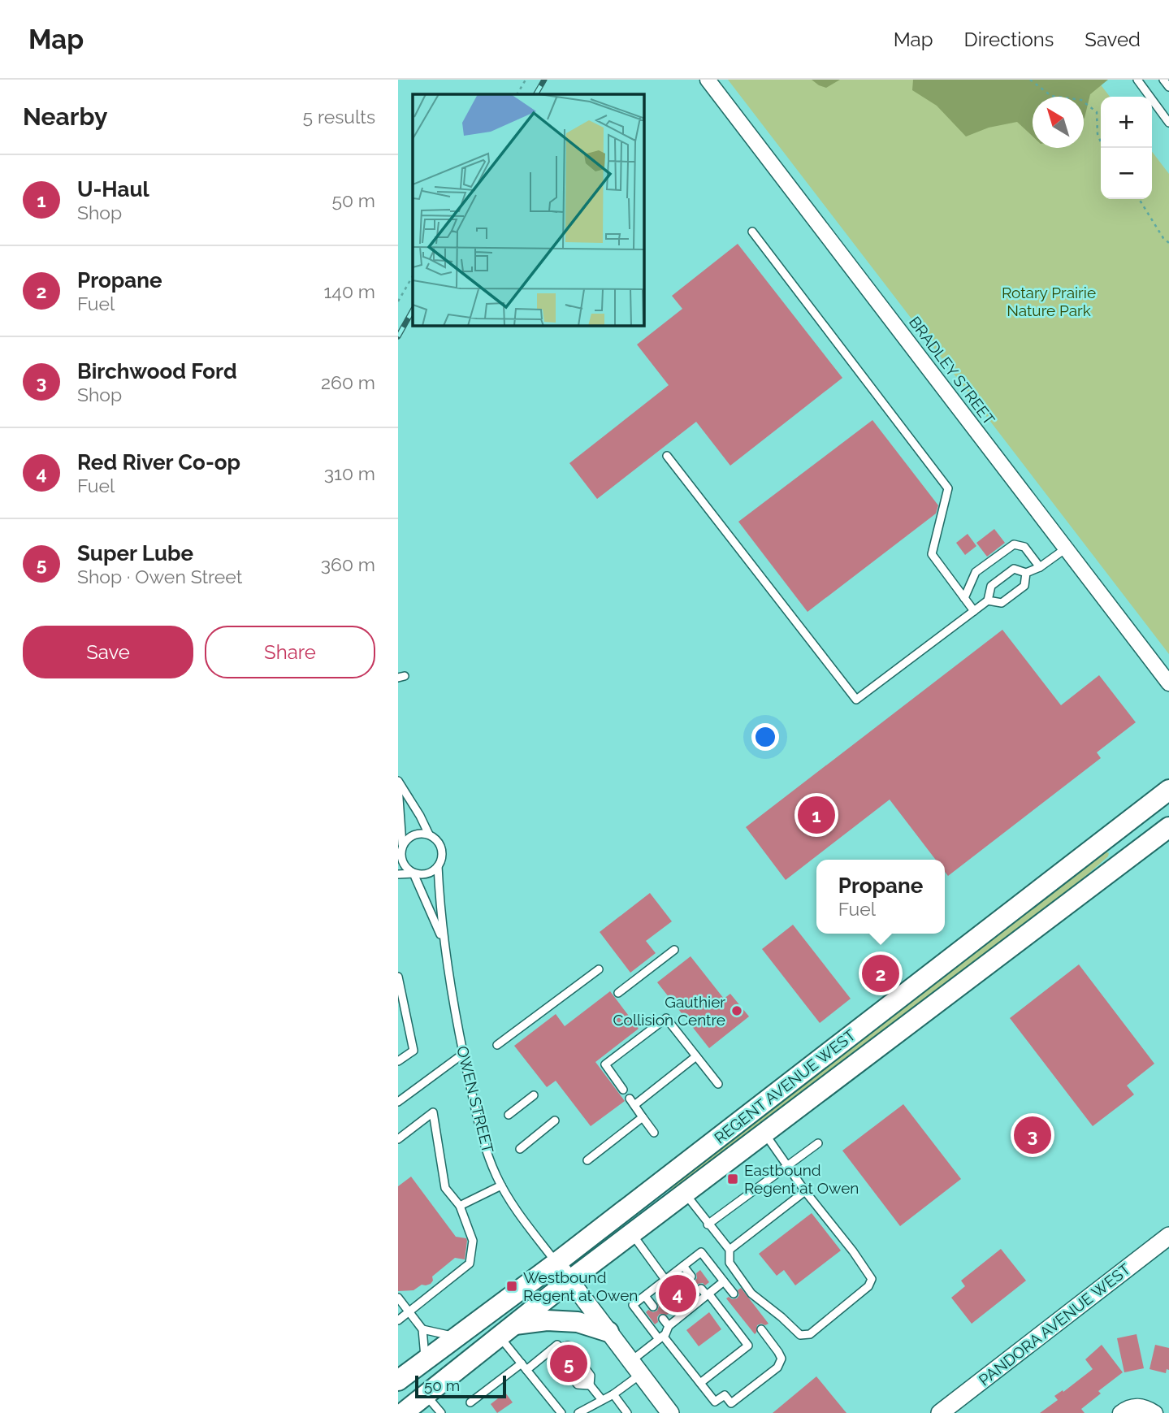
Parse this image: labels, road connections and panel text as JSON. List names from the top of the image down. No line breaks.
{"streets":{"main road":["REGENT AVENUE WEST"],"street":["BRADLEY STREET","OWEN STREET","PANDORA AVENUE WEST"]},"crossings":[["REGENT AVENUE WEST","OWEN STREET"]],"parks":["Rotary Prairie Nature Park"],"places":{"other":["Gauthier Collision Centre"],"transit":["Eastbound Regent at Owen","Westbound Regent at Owen"]},"scale_bar":"50 m","north":"top left","page":{"header":"Map","nav":["Map","Directions","Saved"],"heading":["Nearby","5 results"],"map_buttons":["+","−"],"list":[{"mark":"1","name":"U-Haul","note":"Shop","value":"50 m"},{"mark":"2","name":"Propane","note":"Fuel","value":"140 m"},{"mark":"3","name":"Birchwood Ford","note":"Shop","value":"260 m"},{"mark":"4","name":"Red River Co-op","note":"Fuel","value":"310 m"},{"mark":"5","name":"Super Lube","note":"Shop · Owen Street","value":"360 m"}],"buttons":["Save","Share"],"pins":["1","2","3","4","5"],"popup":["Propane","Fuel"],"scale":"50 m"}}
